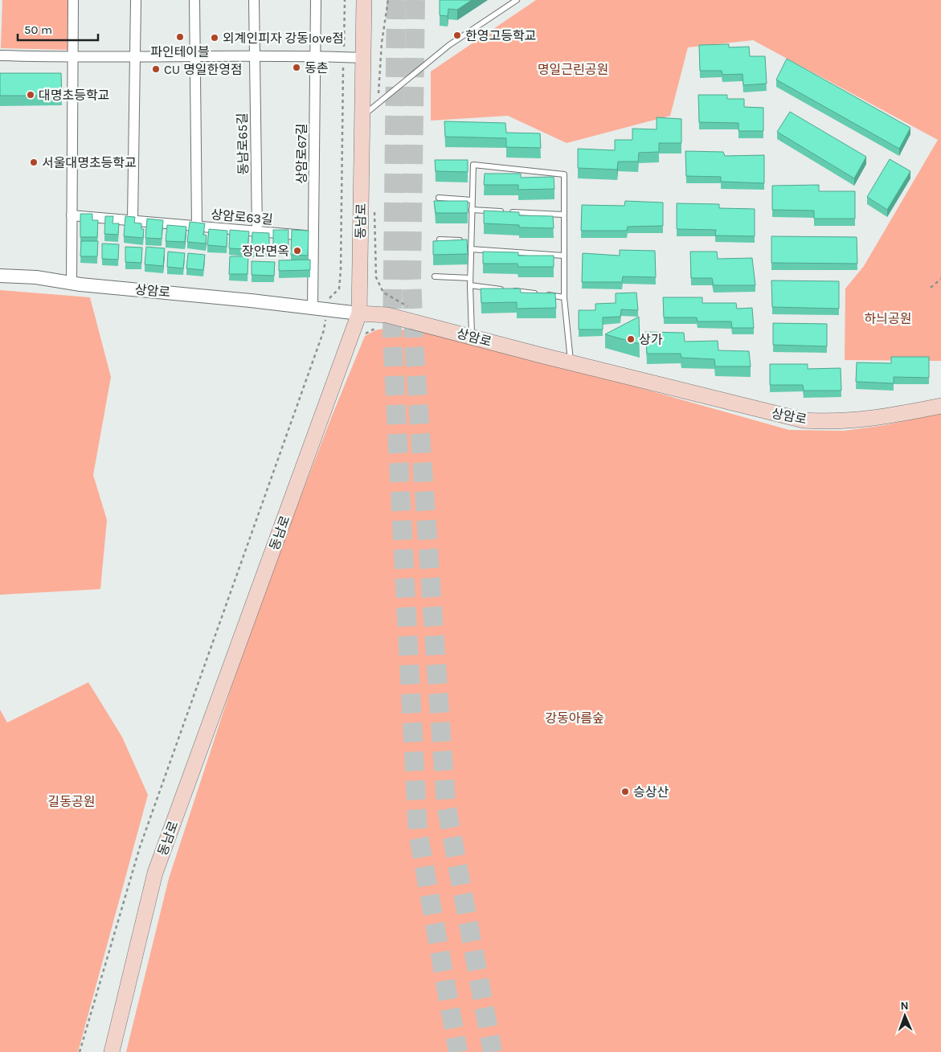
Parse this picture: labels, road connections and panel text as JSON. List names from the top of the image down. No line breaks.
{"streets":{"main road":["동남로","상암로"],"street":["동남로65길","상암로67길","상암로63길"]},"crossings":[["동남로65길","상암로63길"],["상암로67길","상암로63길"],["상암로67길","상암로"],["동남로","상암로"]],"parks":["명일근린공원","하늬공원","강동아름숲","길동공원"],"places":["한영고등학교","파인테이블","외계인피자 강동love점","동촌","CU 명일한영점","대명초등학교","서울대명초등학교","장안면옥","상가","승상산"],"scale_bar":"50 m","north":"top"}
